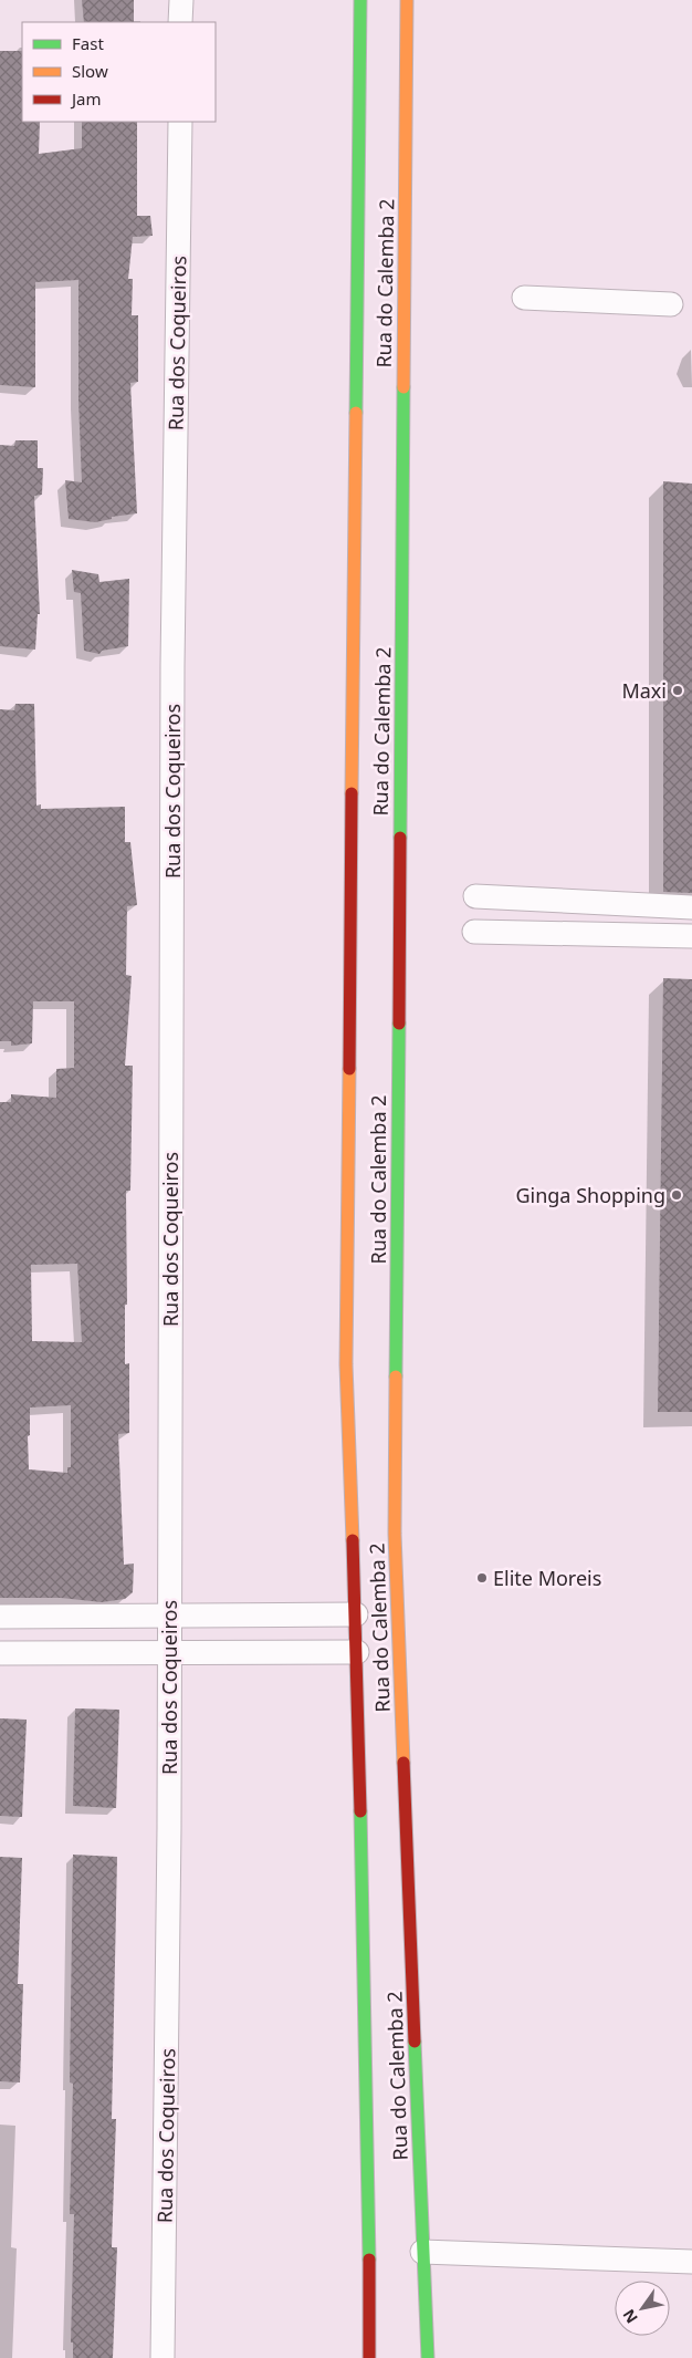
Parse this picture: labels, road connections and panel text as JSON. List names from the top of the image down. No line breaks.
{"streets":{"main road":["Rua do Calemba 2"],"street":["Rua dos Coqueiros"]},"places":["Maxi","Ginga Shopping","Elite Moreis"],"legend":["Fast","Slow","Jam"],"north":"bottom left"}
